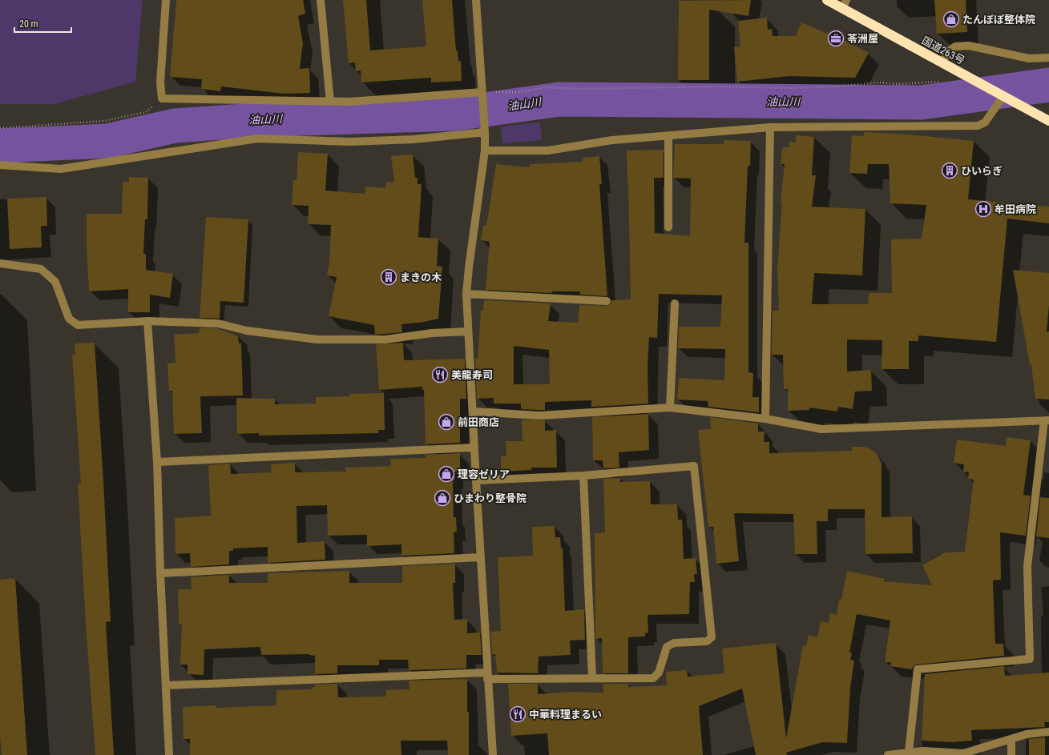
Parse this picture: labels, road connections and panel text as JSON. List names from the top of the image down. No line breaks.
{"streets":{"highway":["国道263号"]},"water":["油山川"],"places":{"shop":["たんぽぽ整体院","前田商店","理容ゼリア","ひまわり整骨院"],"office":["苓洲屋"],"building":["ひいらぎ","まきの木"],"hospital":["牟田病院"],"restaurant":["美龍寿司","中華料理まるい"]},"scale_bar":"20 m"}
